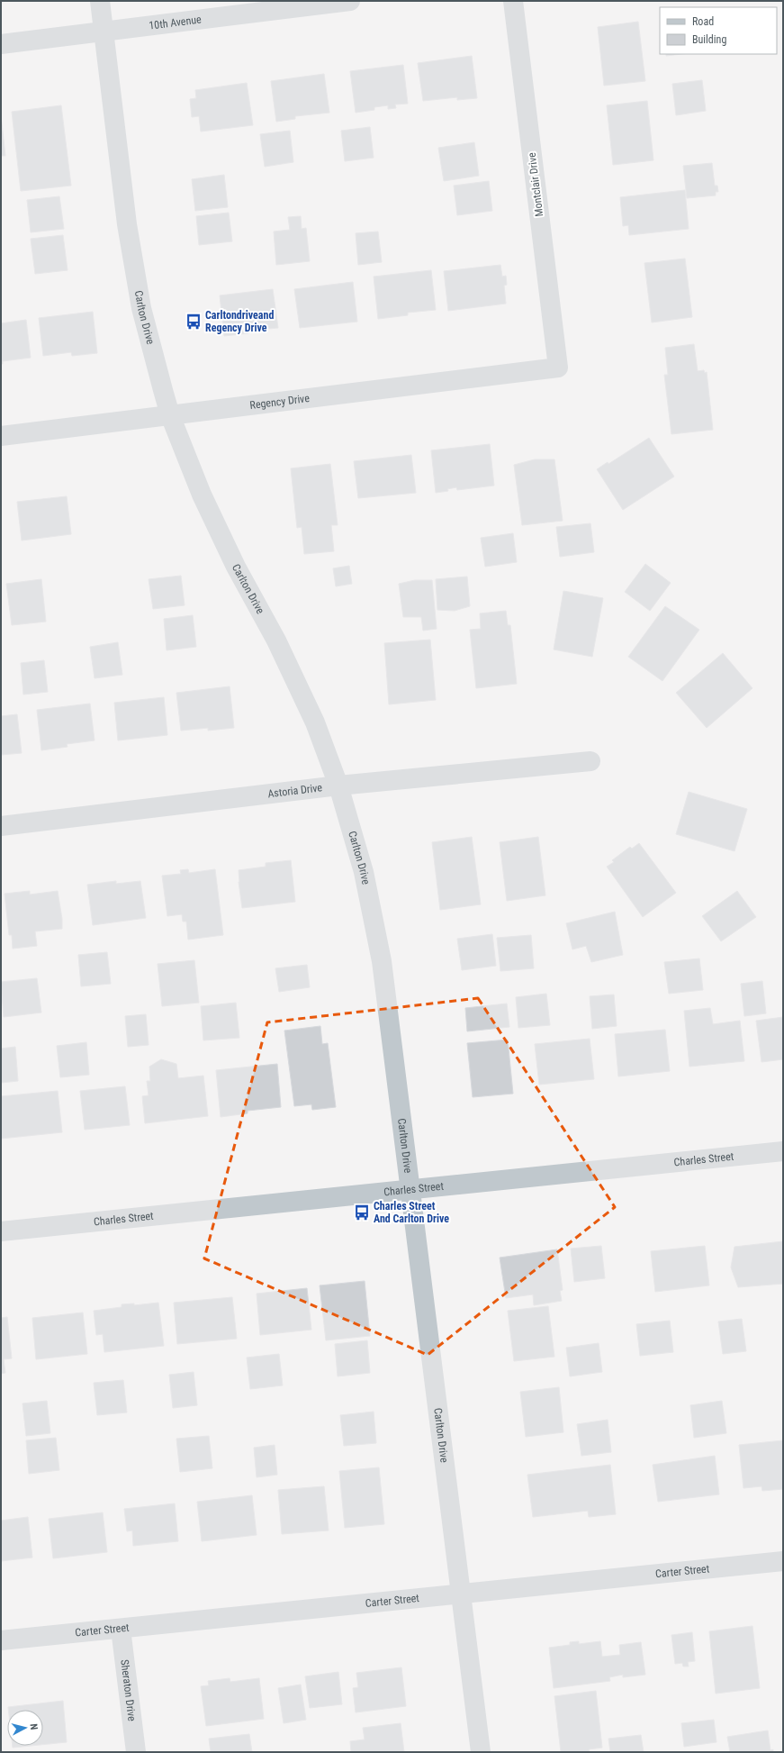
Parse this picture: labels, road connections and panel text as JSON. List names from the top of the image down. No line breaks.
{"streets":{"street":["10th Avenue","Montclair Drive","Carlton Drive","Regency Drive","Astoria Drive","Charles Street","Carter Street","Sheraton Drive"]},"crossings":[["10th Avenue","Carlton Drive"],["Montclair Drive","Regency Drive"],["Carlton Drive","Regency Drive"],["Carlton Drive","Astoria Drive"],["Carlton Drive","Charles Street"],["Carlton Drive","Carter Street"],["Carter Street","Sheraton Drive"]],"places":{"bus stop":["Carltondriveand Regency Drive","Charles Street And Carlton Drive"]},"legend":["Road","Building"],"north":"right"}
